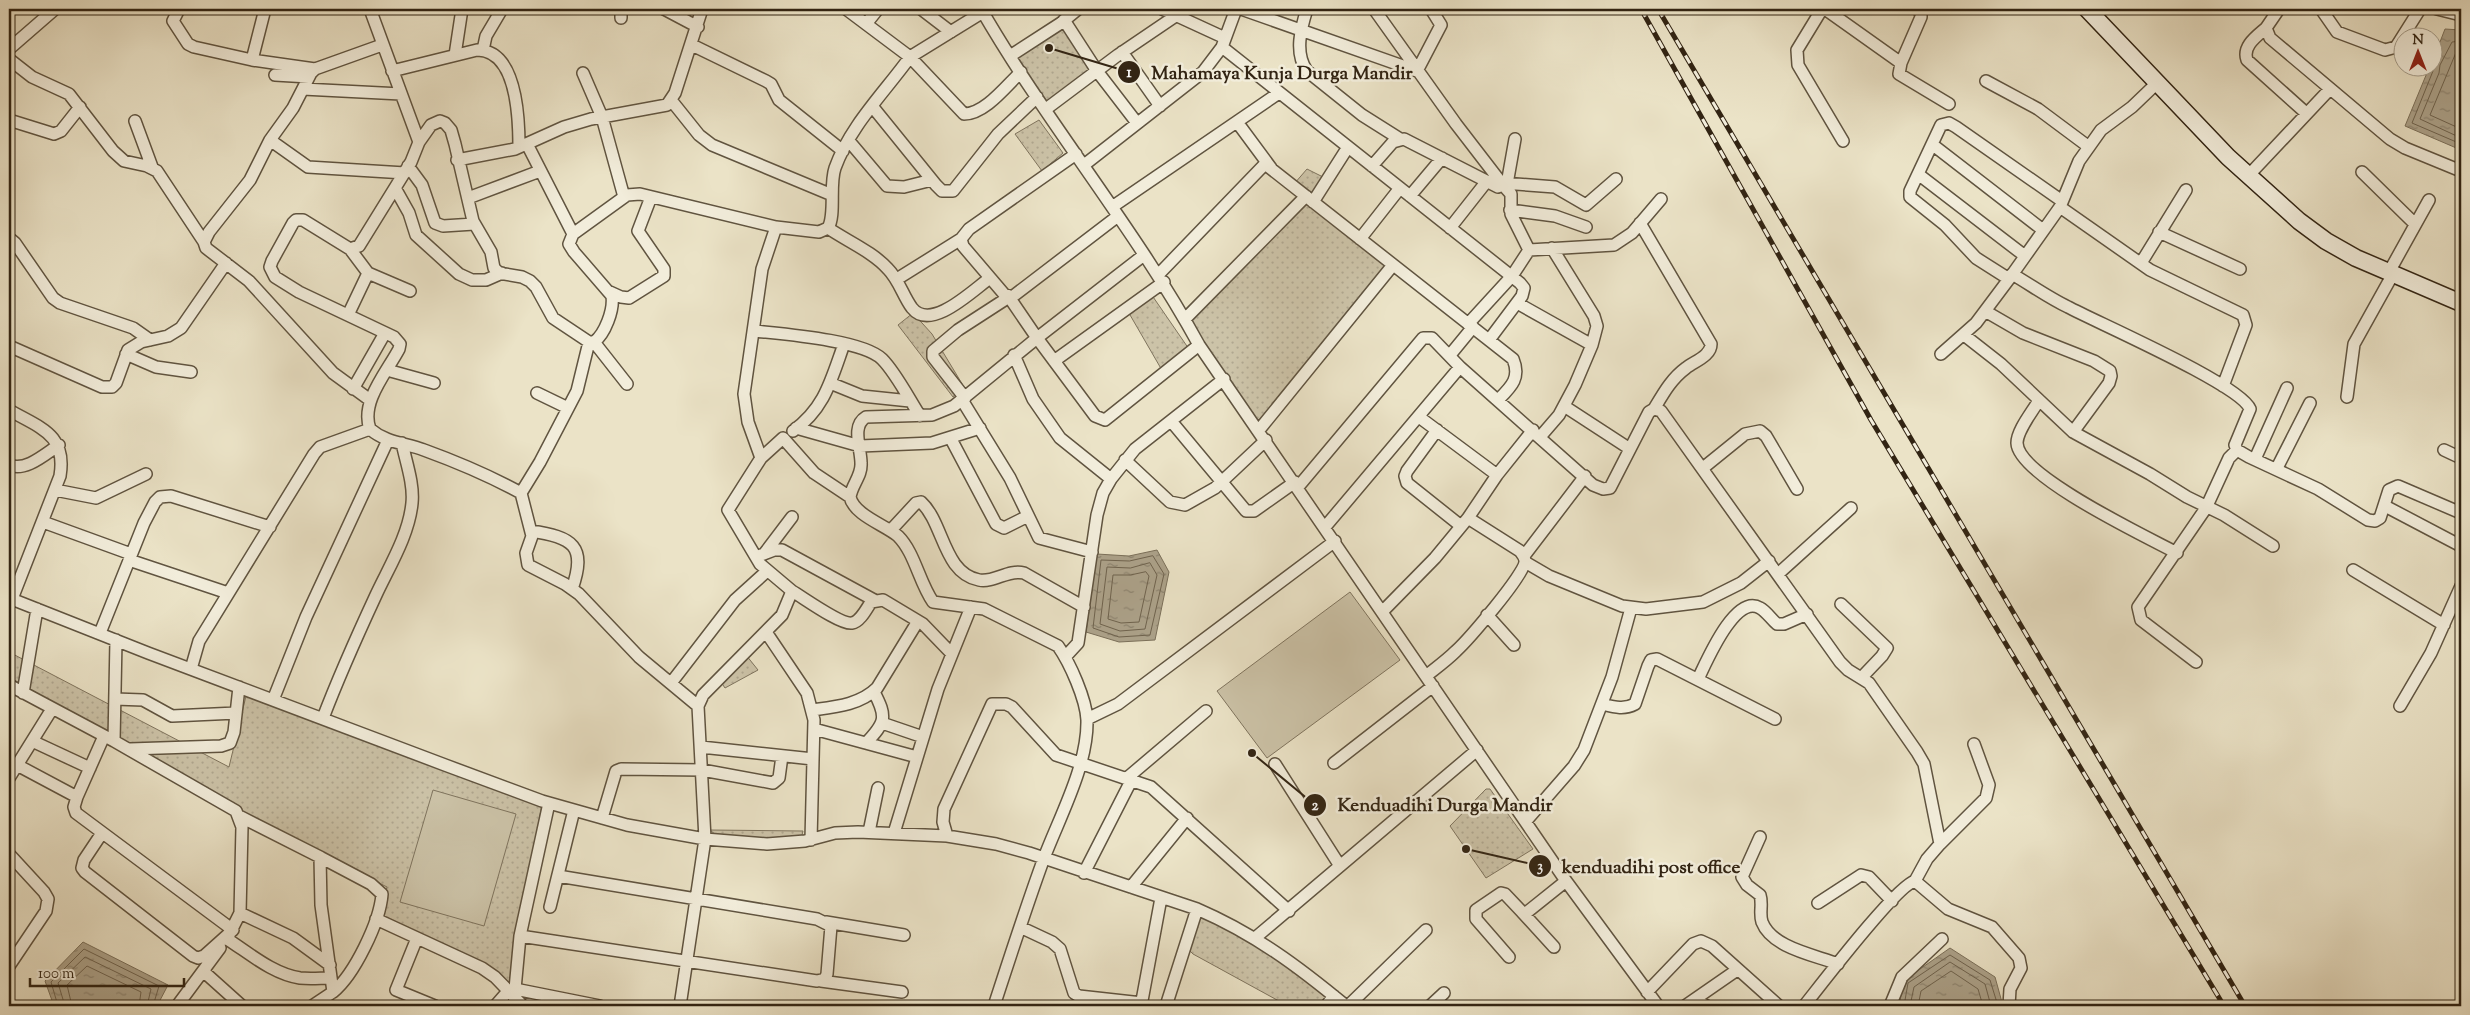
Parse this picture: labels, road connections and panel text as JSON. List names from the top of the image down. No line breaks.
{"places":["Mahamaya Kunja Durga Mandir","Kenduadihi Durga Mandir","kenduadihi post office"],"scale_bar":"100 m","north":"top"}
